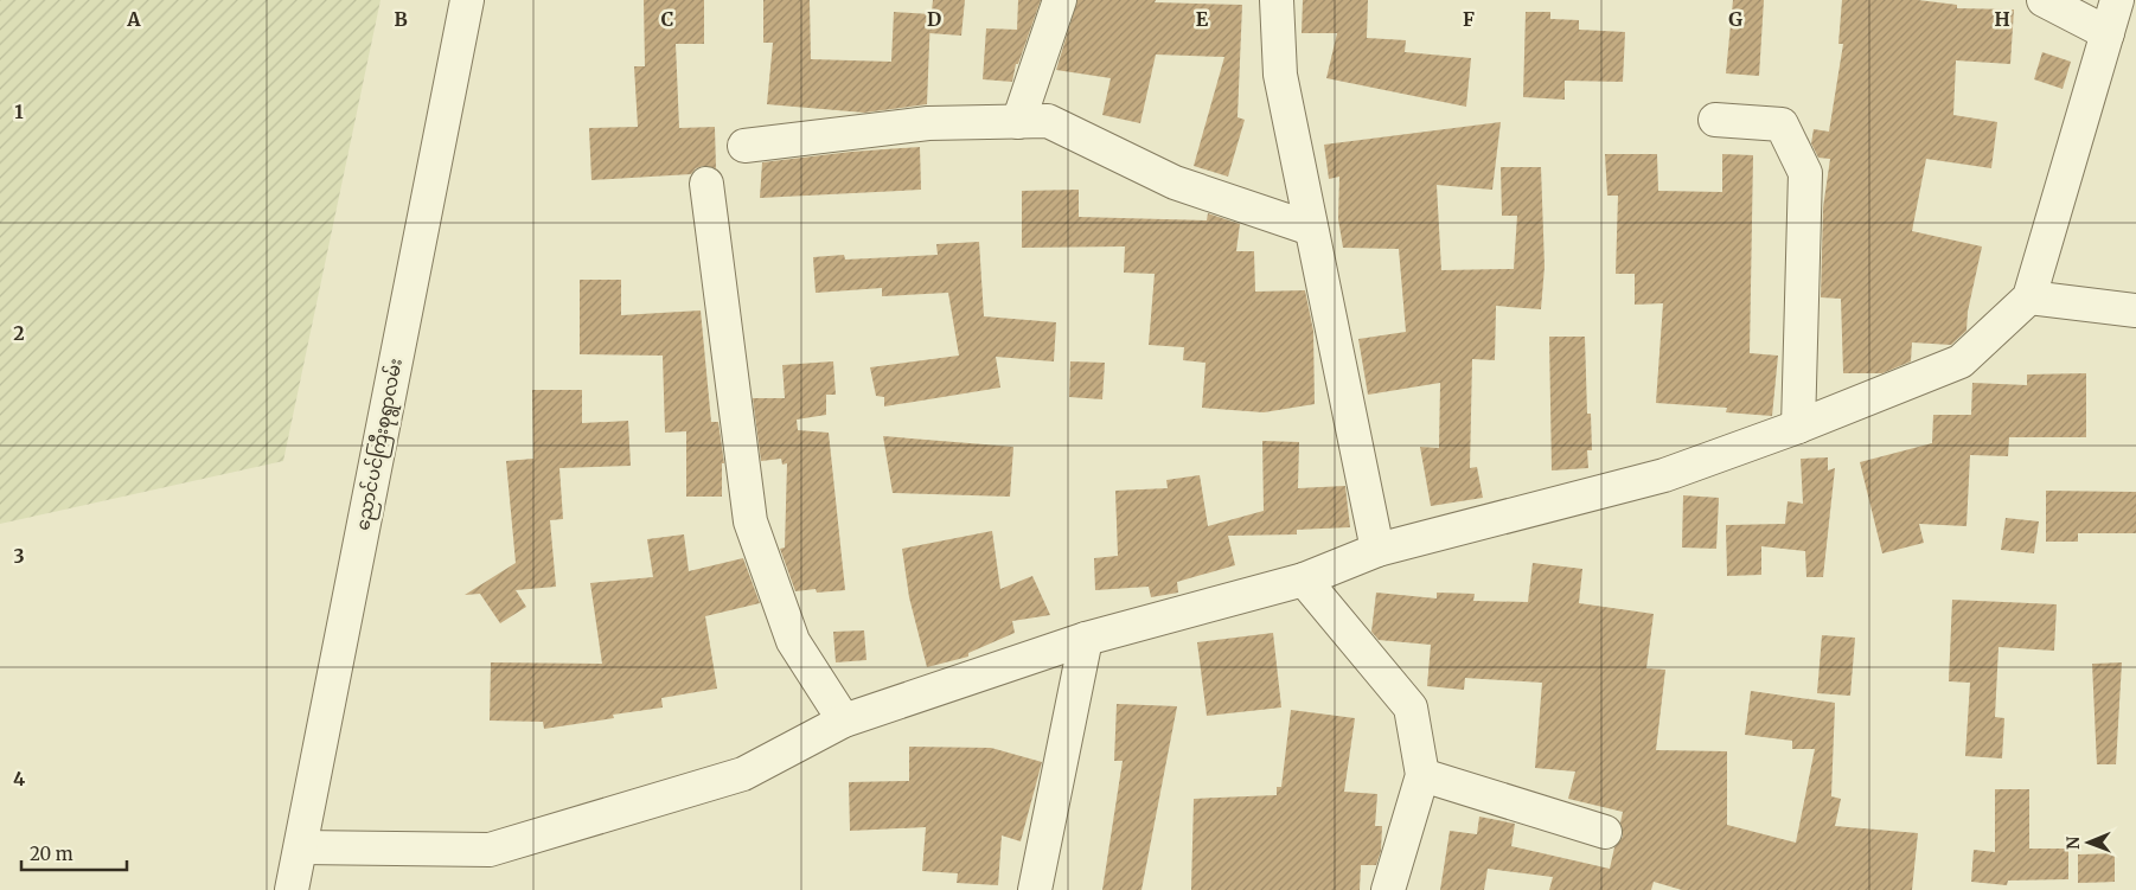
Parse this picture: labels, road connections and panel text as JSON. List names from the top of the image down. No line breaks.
{"streets":{"street":["ညောင်ပင်ကြီးစုရွာလမ်း"]},"scale_bar":"20 m","north":"left","grid":{"columns":["A","B","C","D","E","F","G","H"],"rows":["1","2","3","4"]}}
